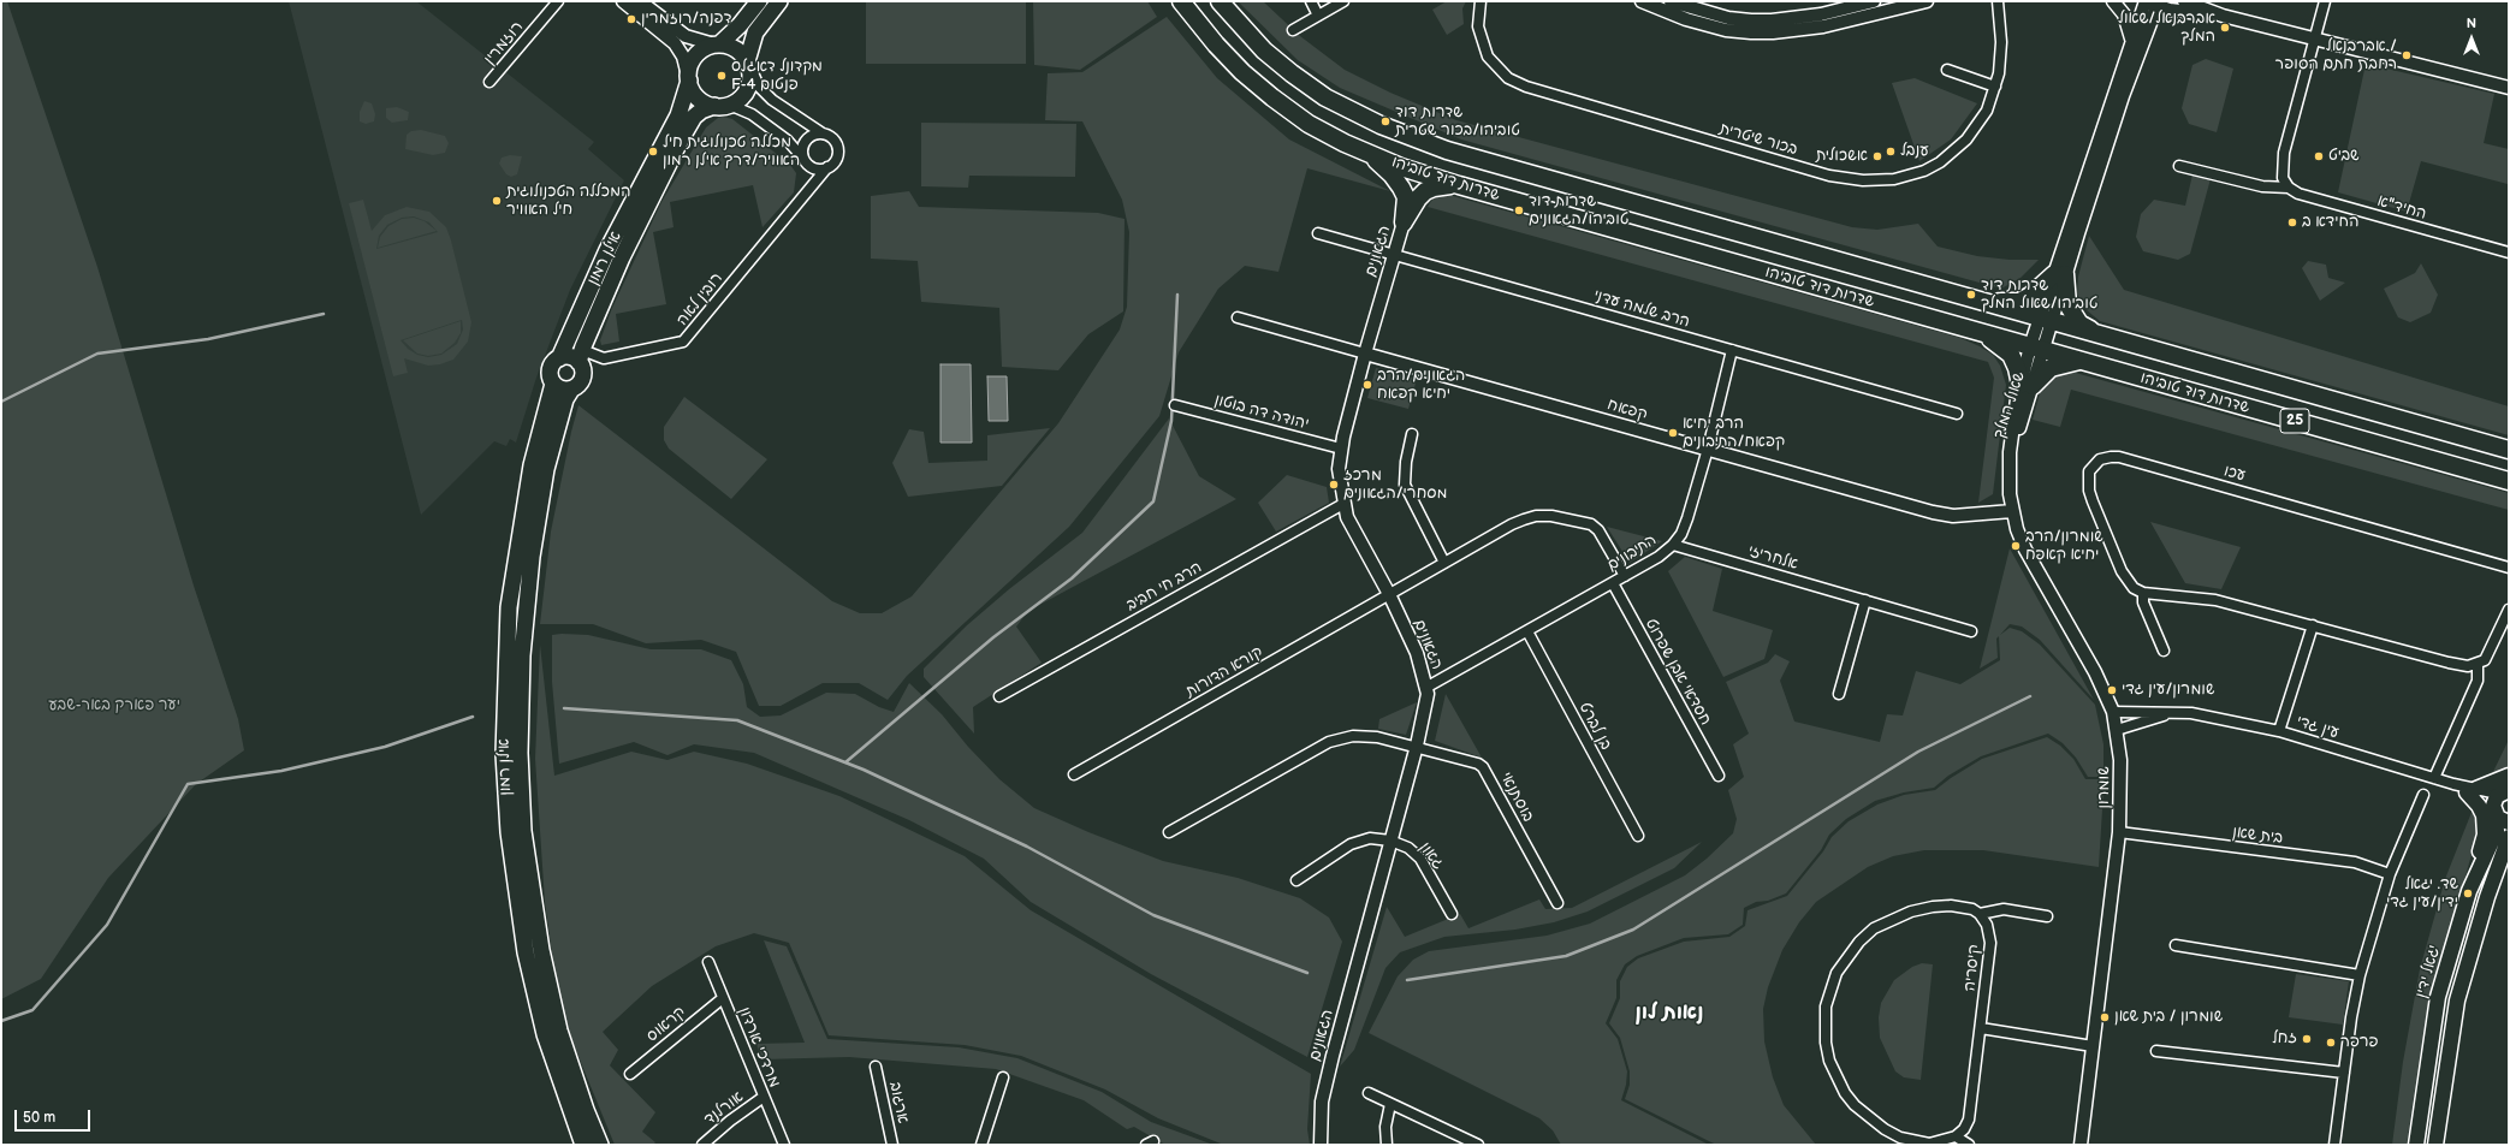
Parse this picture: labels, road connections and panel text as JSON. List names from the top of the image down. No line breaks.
{"streets":{"highway":["שדרות דוד טוביהו","25"],"main road":["אילן רמון","יגאל ידין"],"street":["רוזמרין","בכור שיטרית","החיד\"א","הגאונים","רובין לאה","הרב שלמה עדני","שאול המלך","קפאח","יהודה דה בוטון","עכו","התיבונים","אלחריזי","הרב חי חביב","קורא הדורות","חסדאי אבן שפרוט","בן לברט","עין גדי","שומרון","בוסתנאי","בית שאן","גאון","קיסריה","קראוס","מרדכי ארדון","ארגוב","אורלנד"]},"crossings":[["שדרות דוד טוביהו","שאול המלך"],["הגאונים","הרב שלמה עדני"],["הגאונים","קפאח"],["הגאונים","יהודה דה בוטון"],["הגאונים","התיבונים"],["הגאונים","הרב חי חביב"],["הגאונים","קורא הדורות"],["הגאונים","בוסתנאי"],["הגאונים","גאון"],["אילן רמון","רובין לאה"],["הרב שלמה עדני","התיבונים"],["שאול המלך","שומרון"],["קפאח","התיבונים"],["קפאח","שומרון"],["התיבונים","אלחריזי"],["התיבונים","קורא הדורות"],["התיבונים","חסדאי אבן שפרוט"],["התיבונים","בן לברט"],["עין גדי","שומרון"],["עין גדי","יגאל ידין"],["שומרון","בית שאן"],["קראוס","מרדכי ארדון"],["מרדכי ארדון","אורלנד"]],"districts":["נאות לון"],"parks":["יער פארק באר-שבע"],"places":["דפנה/רוזמרין","אברבנאל/שאול המלך","אברבנאל / רחבת חתם הסופר","מקדונל דאגלס F-4 פנטום","שדרות דוד טוביהו/בכור שטרית","מכללה טכנולוגית חיל האוויר/דרך אילן רמון","ענבל","אשכולית","שביט","המכללה הטכנולוגית חיל האוויר","שדרות דוד טוביהו/הגאונים","החידא ב","שדרות דוד טוביהו/שאול המלך","הגאונים/הרב יחיא קפאח","הרב יחיא קפאח/התיבונים","מרכז מסחרי/הגאונים","שומרון/הרב יחיא קאפח","שומרון/עין גדי","שד. יגאל ידין/עין גדי","שומרון / בית שאן","זחל","פרפר"],"scale_bar":"50 m","north":"top"}
